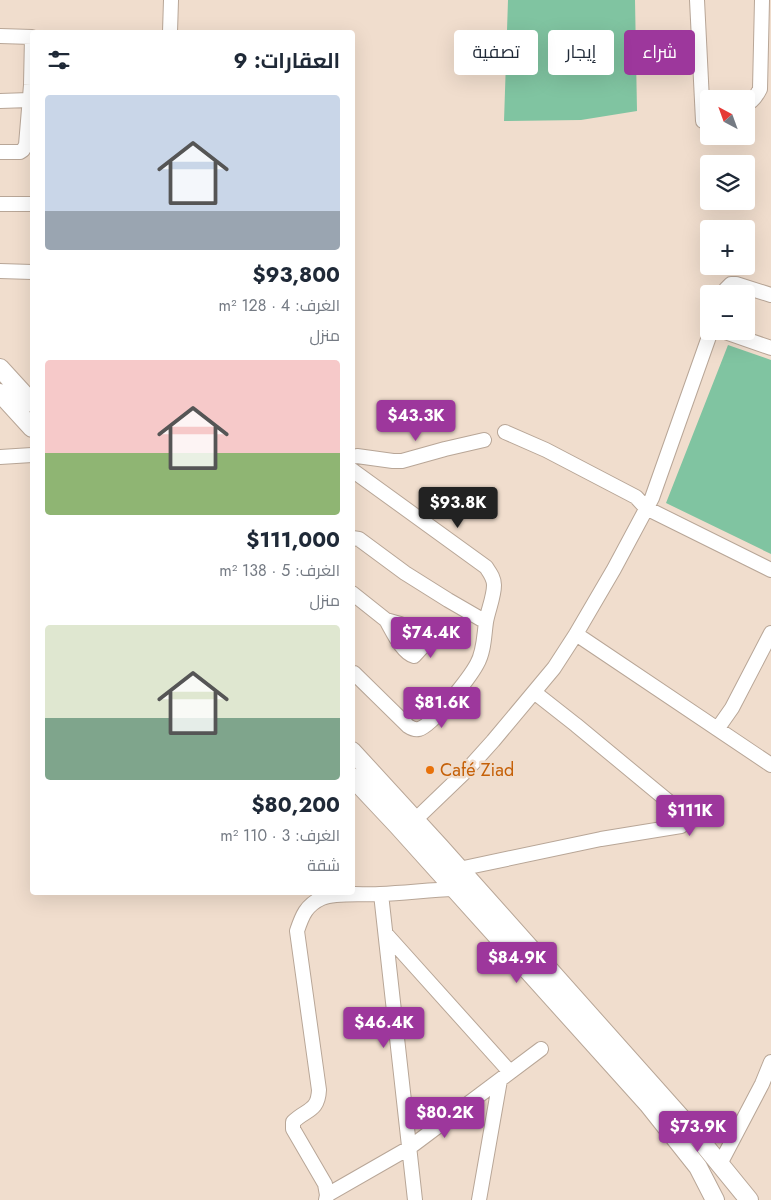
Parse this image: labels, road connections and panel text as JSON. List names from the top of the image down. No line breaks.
{"places":["Café Ziad"],"north":"top left","page":{"chip":["شراء","إيجار","تصفية"],"heading":"العقارات: 9","map_buttons":["+","−"],"list":[{"name":"$93,800","note":"الغرف: 4 · 128 m² · منزل"},{"name":"$111,000","note":"الغرف: 5 · 138 m² · منزل"},{"name":"$80,200","note":"الغرف: 3 · 110 m² · شقة"}],"price":["$43.3K","$93.8K","$74.4K","$81.6K","$111K","$84.9K","$46.4K","$80.2K","$73.9K"]}}
